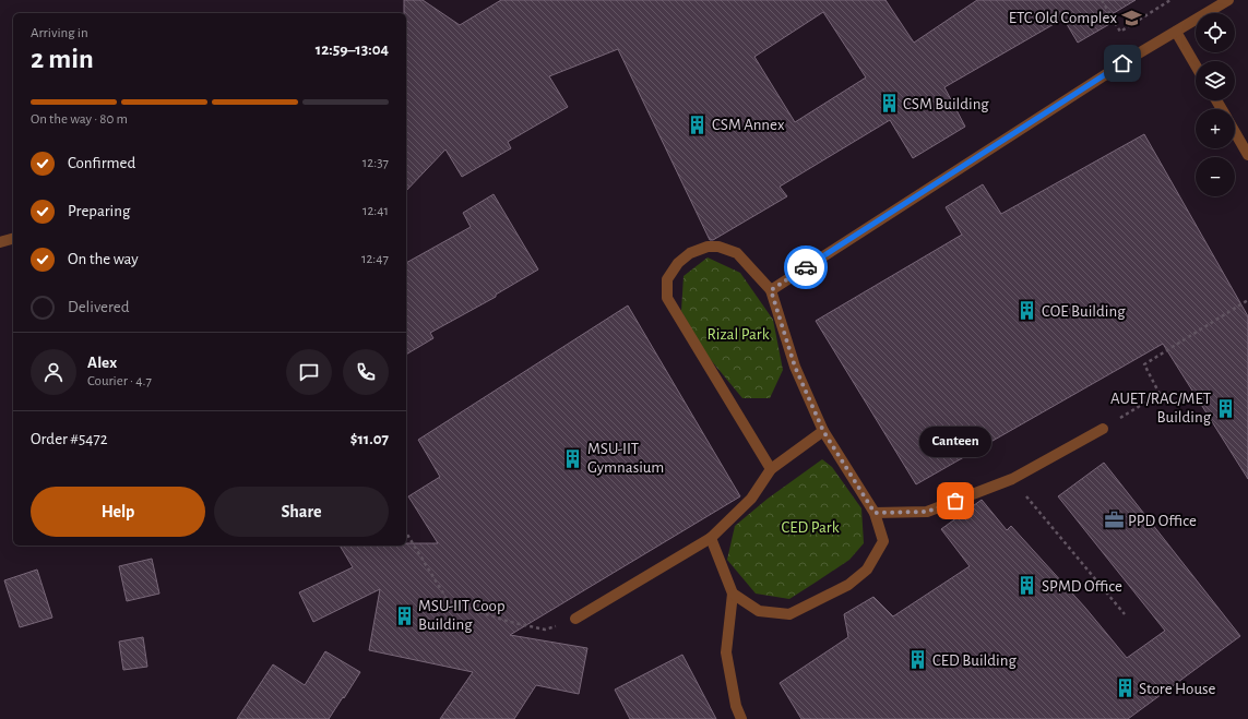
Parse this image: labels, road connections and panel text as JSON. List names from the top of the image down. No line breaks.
{"parks":["Rizal Park","CED Park"],"places":{"school or university":["ETC Old Complex"],"building":["CSM Building","CSM Annex","COE Building","AUET/RAC/MET Building","MSU-IIT Gymnasium","SPMD Office","MSU-IIT Coop Building","CED Building","Store House"],"other":["Canteen"],"office":["PPD Office"]},"page":{"map_buttons":["+","−"],"heading":["2 min","Arriving in","12:59–13:04"],"panel":["Alex","Courier · 4.7","Order #5472","$11.07"],"bar":"On the way · 80 m","list":[["Confirmed","12:37"],["Preparing","12:41"],["On the way","12:47"],"Delivered"],"bubble":"Canteen","buttons":["Help","Share"]}}
